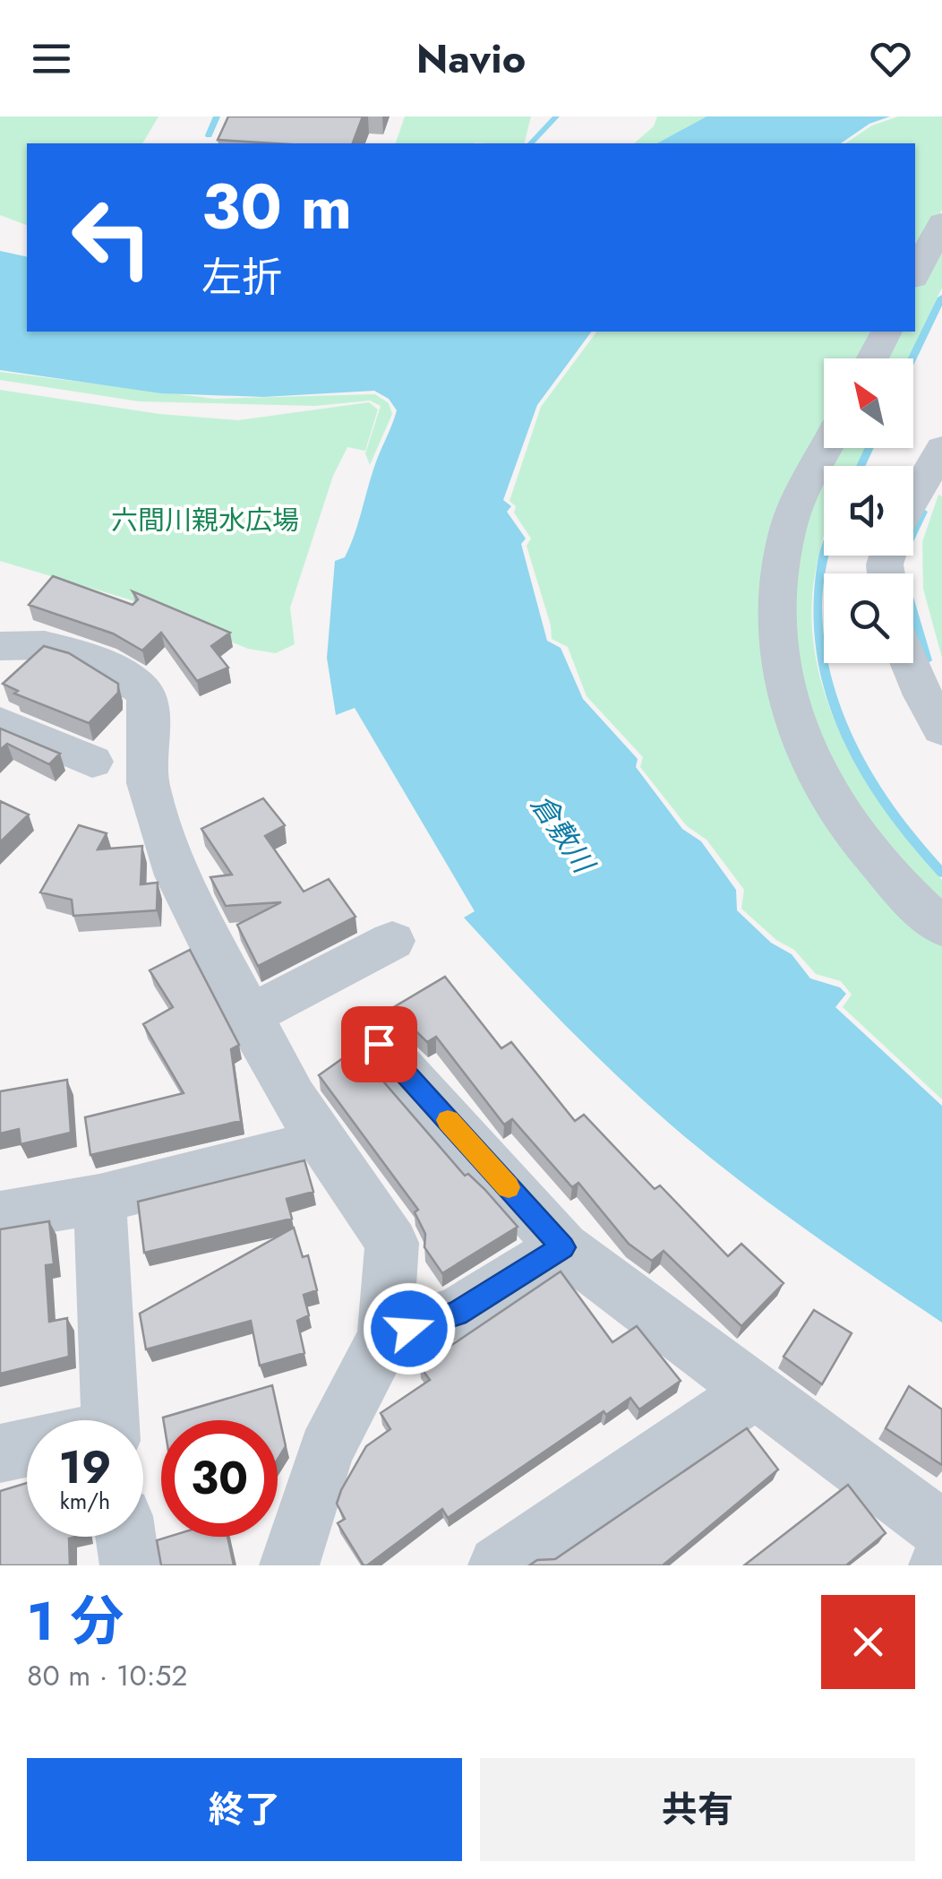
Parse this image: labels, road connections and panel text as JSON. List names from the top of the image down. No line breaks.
{"water":["倉敷川"],"parks":["六間川親水広場"],"north":"top left","page":{"header":"Navio","turn":["30 m","左折"],"speed":"19 km/h","limit":"30","heading":["1 分","80 m · 10:52"],"buttons":["終了","共有"]}}
